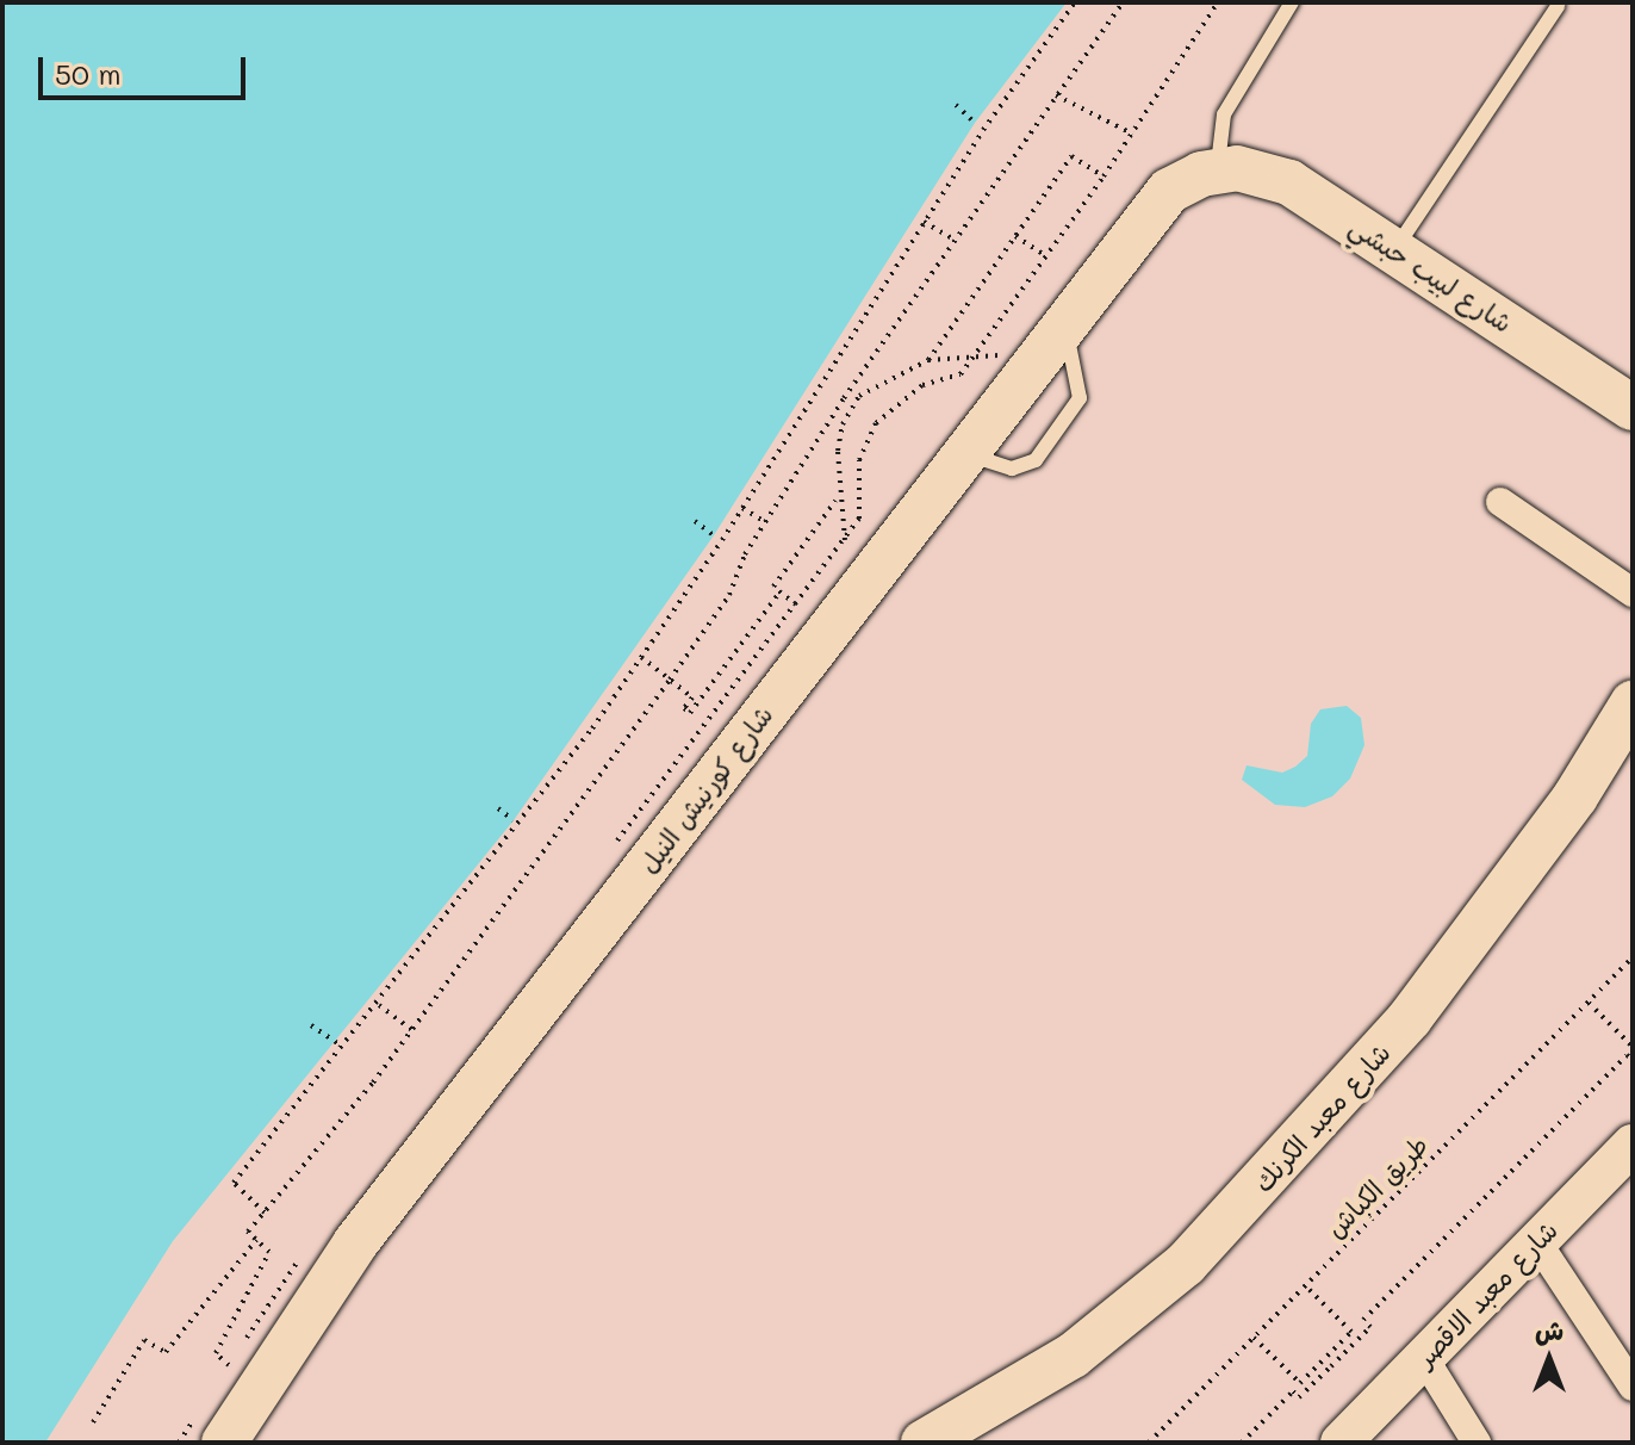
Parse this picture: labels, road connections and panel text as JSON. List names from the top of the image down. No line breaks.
{"streets":{"main road":["شارع لبيب حبشي","شارع كورنيش النيل","شارع معبد الكرنك","شارع معبد الاقصر"],"path":["طريق الكباش"]},"crossings":[["شارع لبيب حبشي","شارع كورنيش النيل"]],"scale_bar":"50 m","north":"top"}
